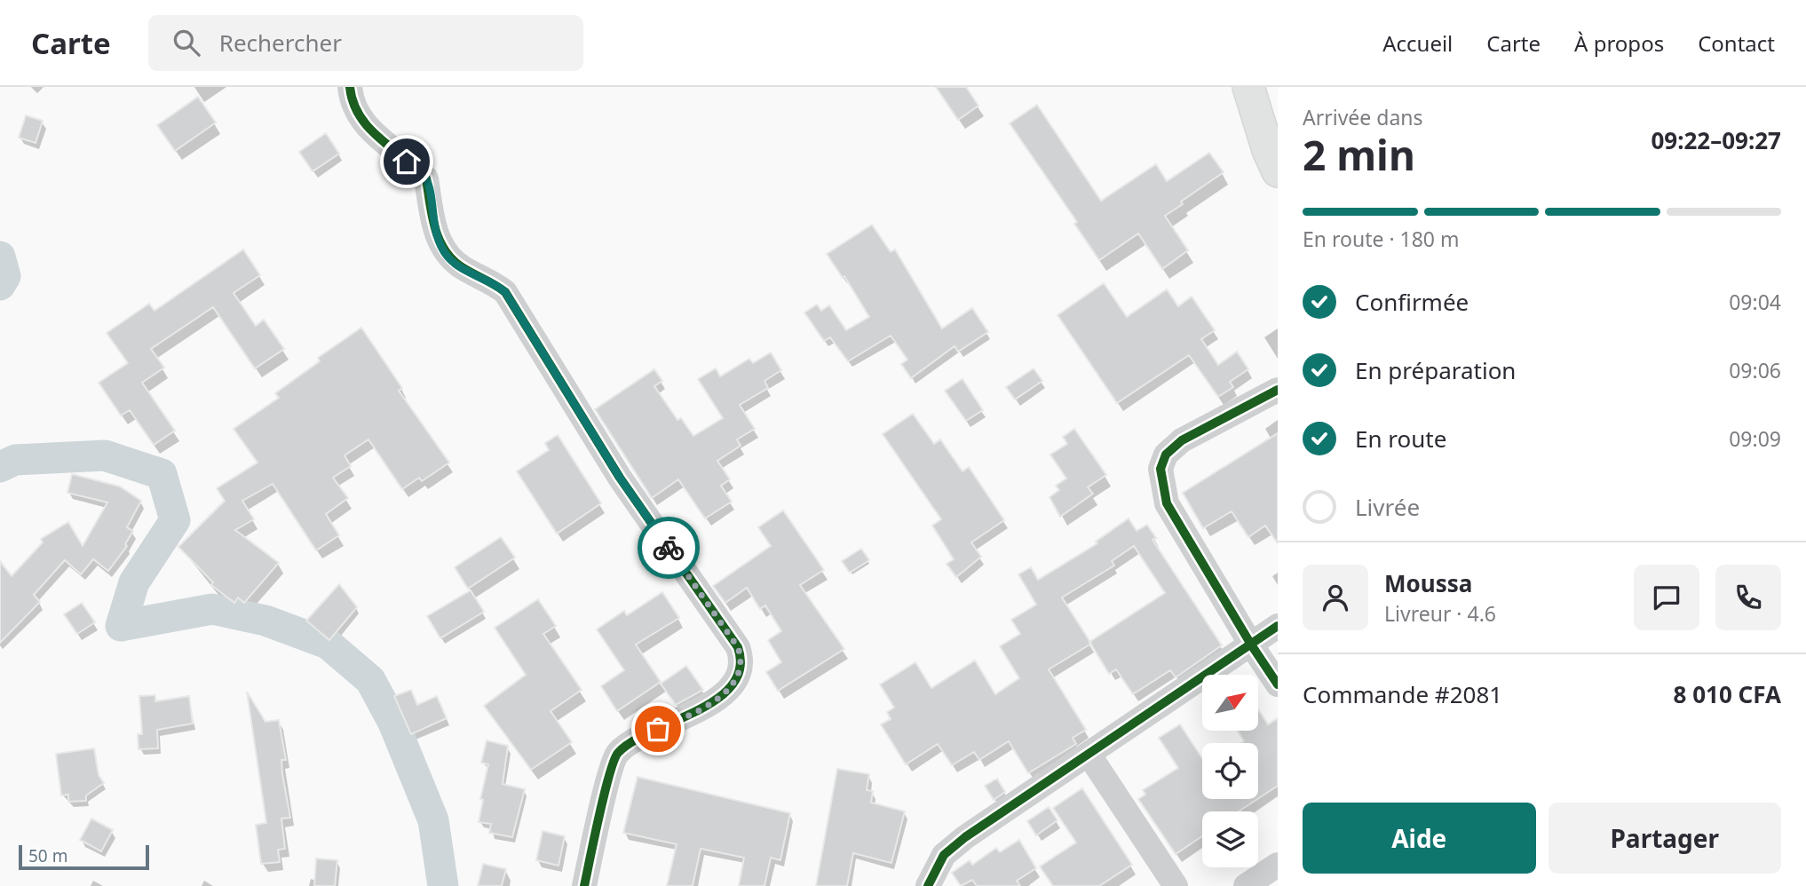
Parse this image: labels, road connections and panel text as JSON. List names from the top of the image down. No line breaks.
{"scale_bar":"50 m","north":"top right","page":{"header":"Carte","search":"Rechercher","nav":["Accueil","Carte","À propos","Contact"],"heading":["2 min","Arrivée dans","09:22–09:27"],"panel":["Moussa","Livreur · 4.6","Commande #2081","8 010 CFA"],"bar":"En route · 180 m","list":[["Confirmée","09:04"],["En préparation","09:06"],["En route","09:09"],"Livrée"],"buttons":["Aide","Partager"],"scale":"50 m"}}
